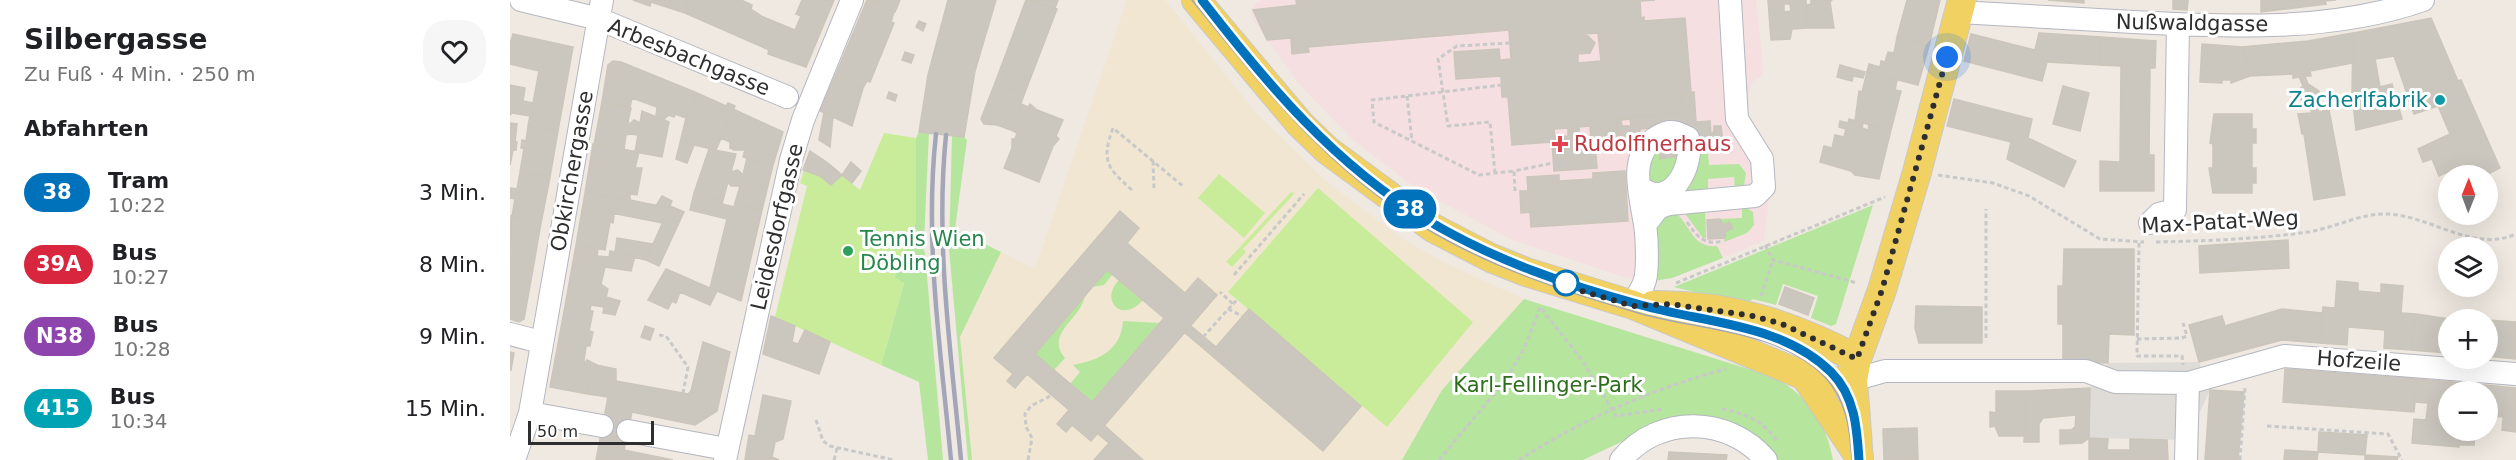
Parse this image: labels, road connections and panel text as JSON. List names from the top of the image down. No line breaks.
{"streets":{"street":["Nußwaldgasse","Arbesbachgasse","Obkirchergasse","Leidesdorfgasse","Hofzeile"],"path":["Max-Patat-Weg"]},"crossings":[["Arbesbachgasse","Obkirchergasse"]],"parks":["Karl-Fellinger-Park"],"places":{"other":["Zacherlfabrik","Tennis Wien Döbling"],"health":["Rudolfinerhaus"]},"lines":["tram line 38"],"scale_bar":"50 m","north":"top","page":{"heading":[["Silbergasse","Zu Fuß · 4 Min. · 250 m"],"Abfahrten"],"on_map":"38","list":[{"mark":"38","name":"Tram","note":"10:22","value":"3 Min."},{"mark":"39A","name":"Bus","note":"10:27","value":"8 Min."},{"mark":"N38","name":"Bus","note":"10:28","value":"9 Min."},{"mark":"415","name":"Bus","note":"10:34","value":"15 Min."}],"map_buttons":["+","−"],"scale":"50 m"}}
